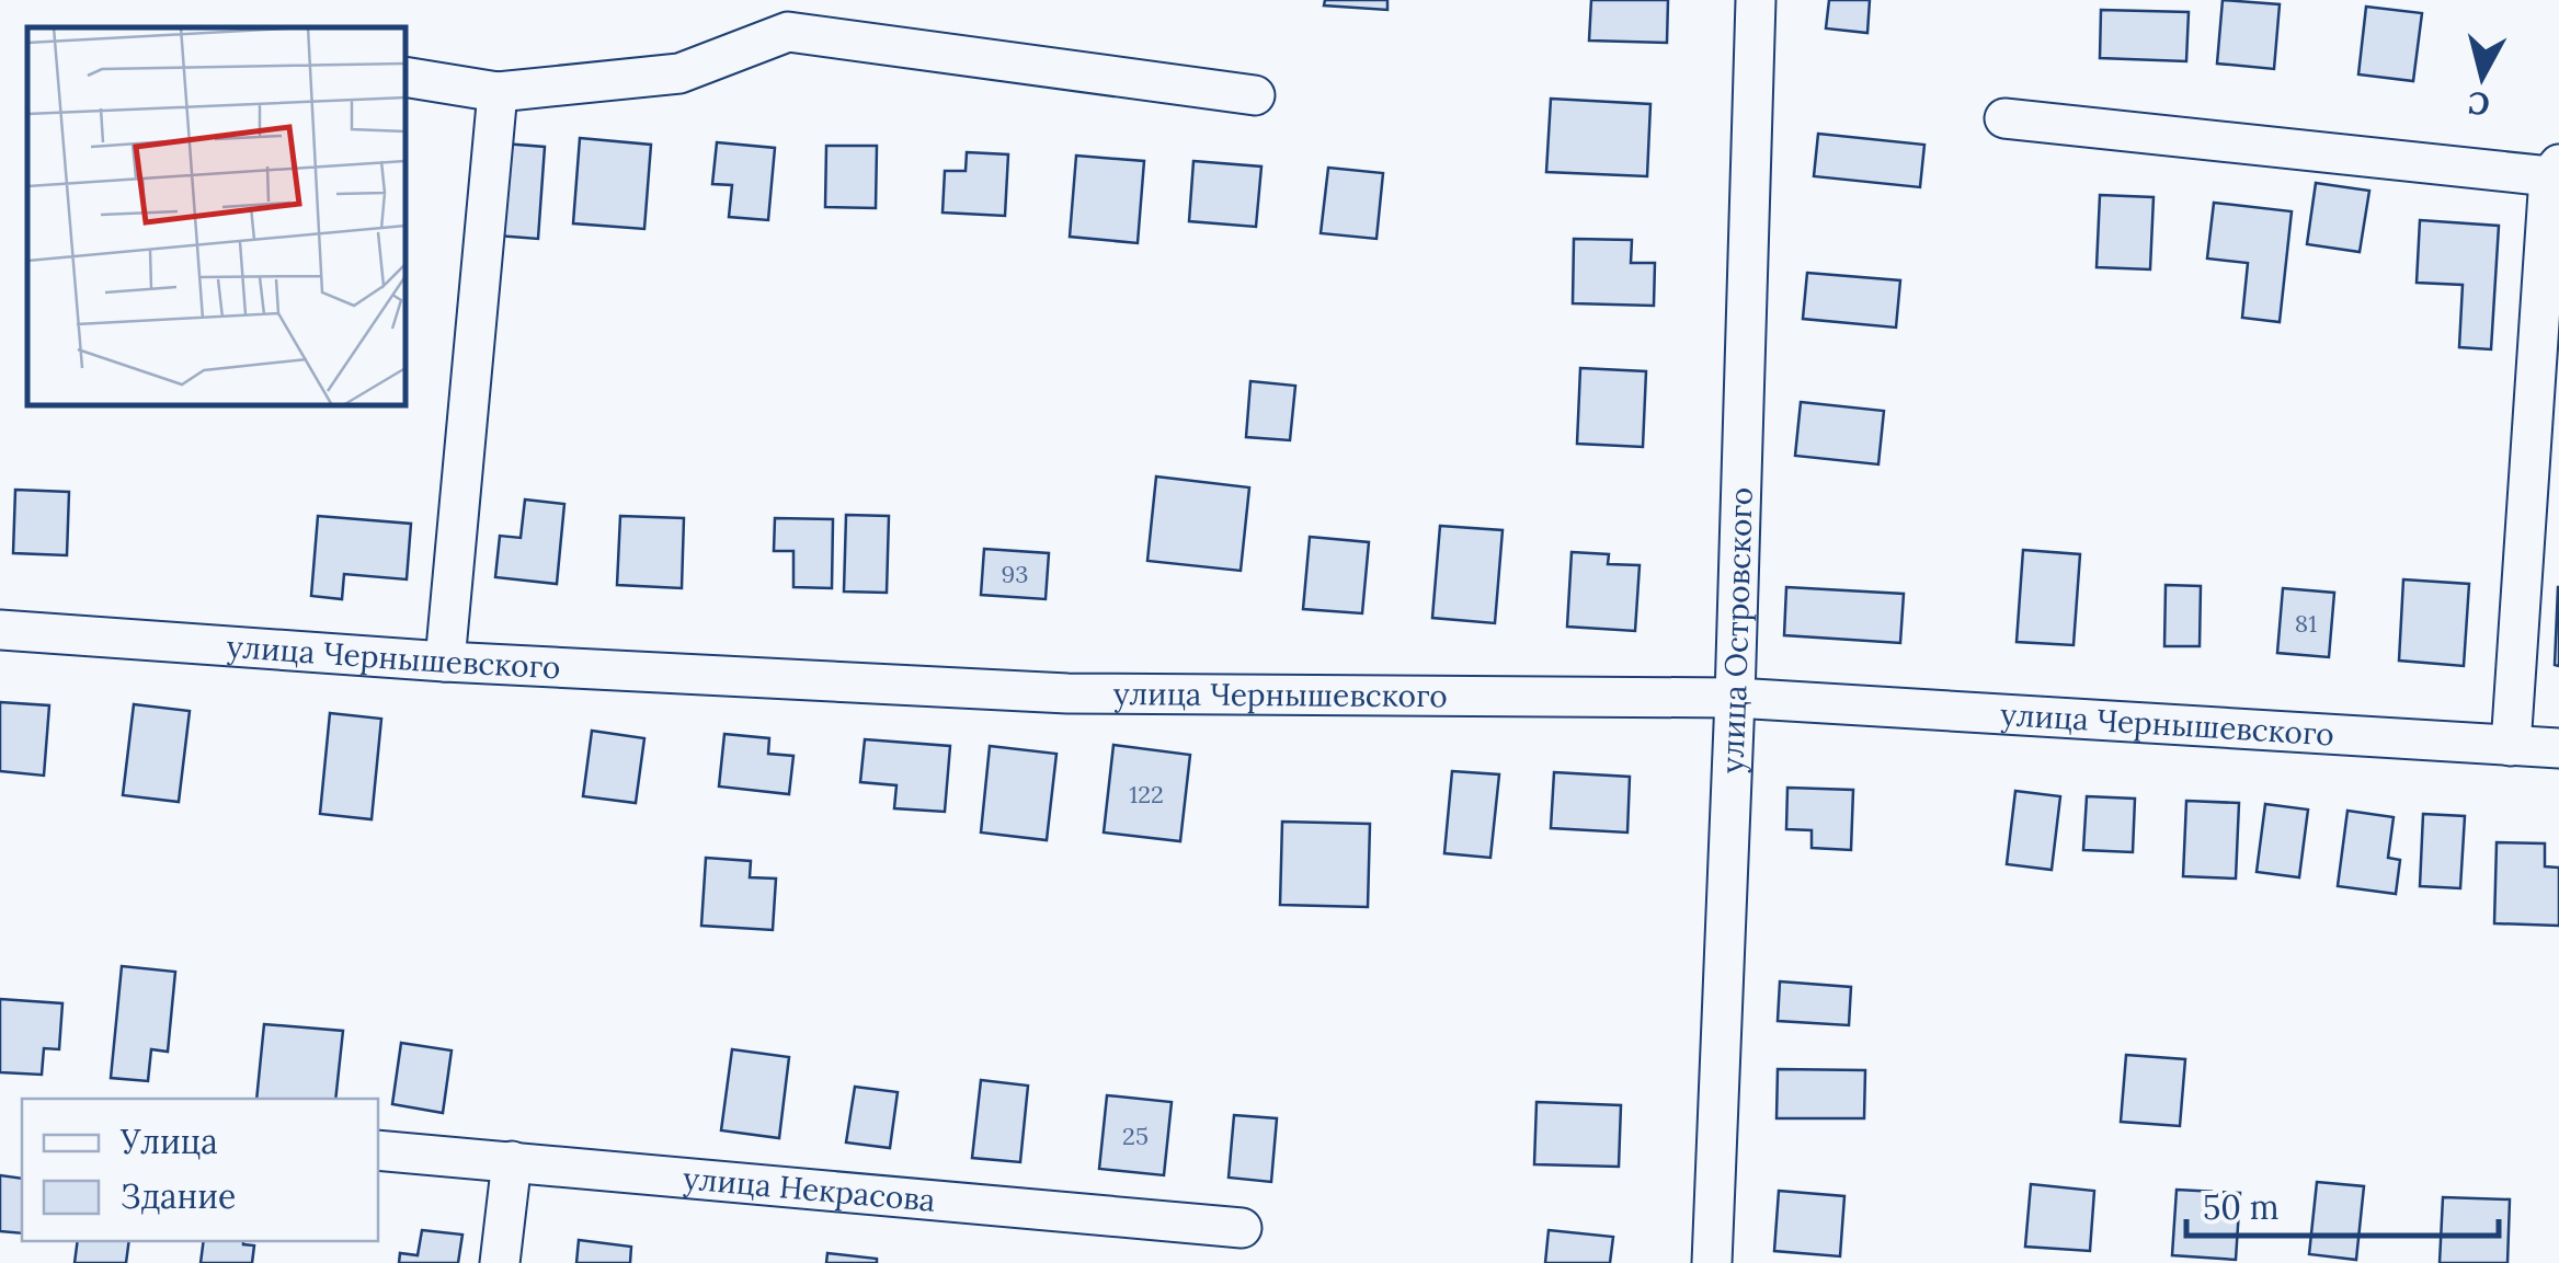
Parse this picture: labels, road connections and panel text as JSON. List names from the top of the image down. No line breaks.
{"streets":{"street":["улица Островского","улица Чернышевского","улица Некрасова"]},"crossings":[["улица Островского","улица Чернышевского"]],"house_numbers":["93","81","122","25"],"legend":["Улица","Здание"],"scale_bar":"50 m","north":"bottom"}
